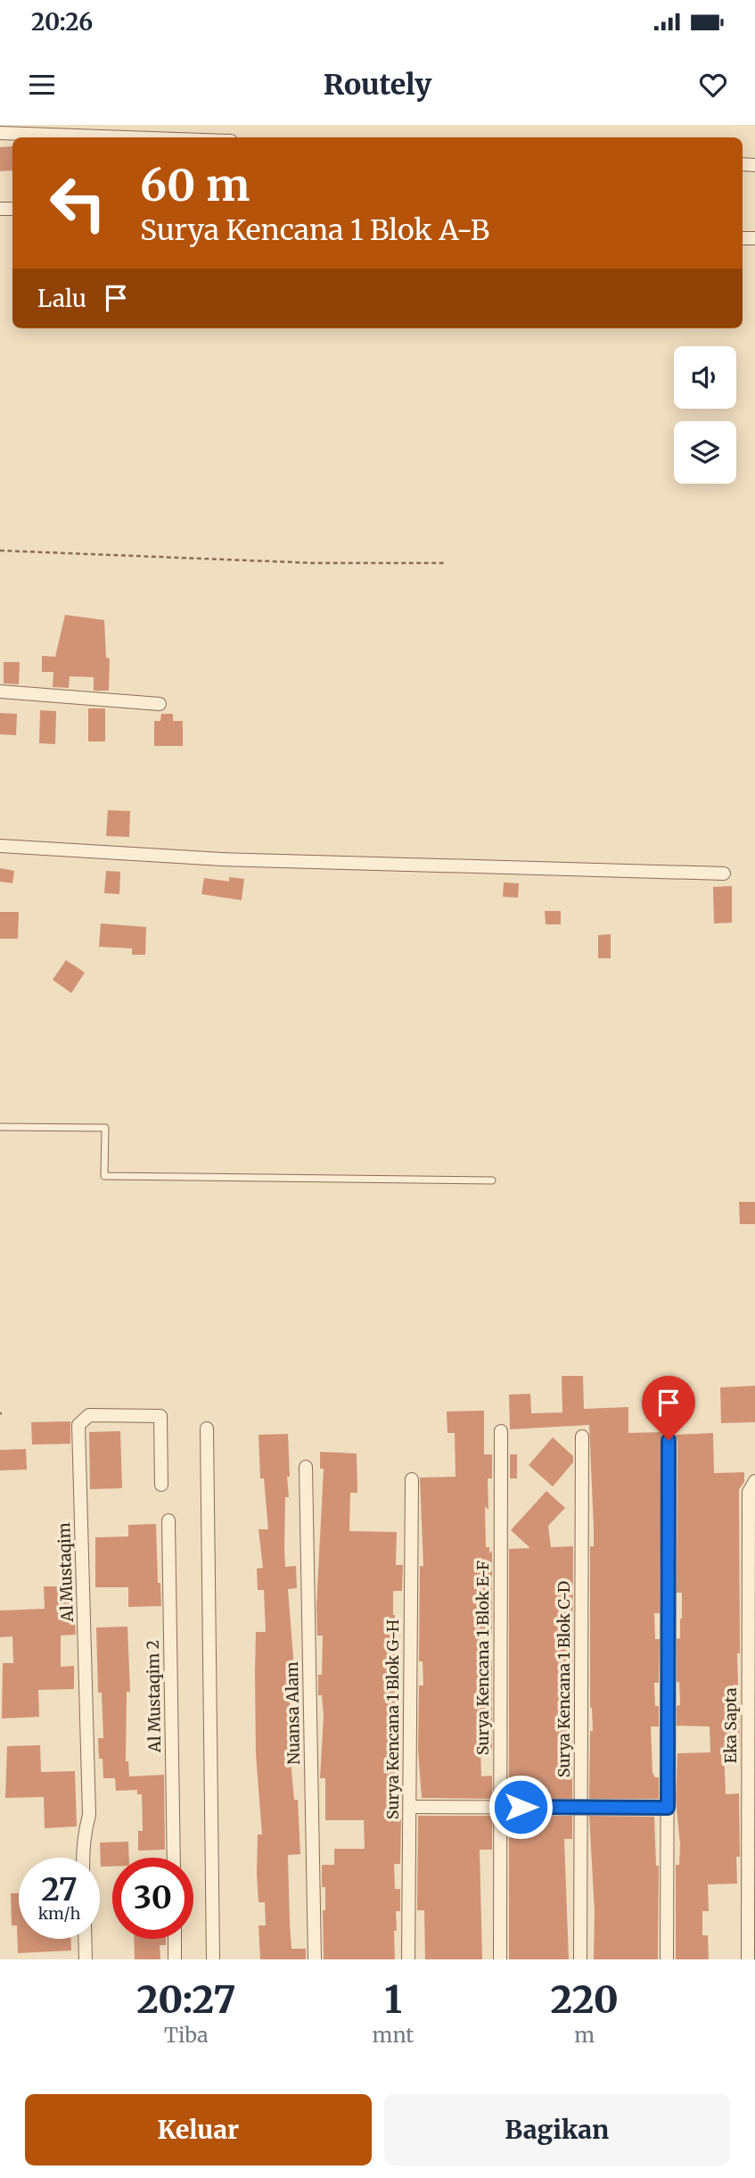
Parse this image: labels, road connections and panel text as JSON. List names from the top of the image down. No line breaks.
{"streets":{"street":["Al Mustaqim","Surya Kencana 1 Blok E-F","Surya Kencana 1 Blok C-D","Al Mustaqim 2","Nuansa Alam","Surya Kencana 1 Blok G-H","Eka Sapta"]},"page":{"status":"20:26","header":"Routely","turn":["60 m","Surya Kencana 1 Blok A-B"],"then":"Lalu","speed":"27 km/h","limit":"30","eta":["20:27","Tiba","1","mnt","220","m"],"buttons":["Keluar","Bagikan"]}}
